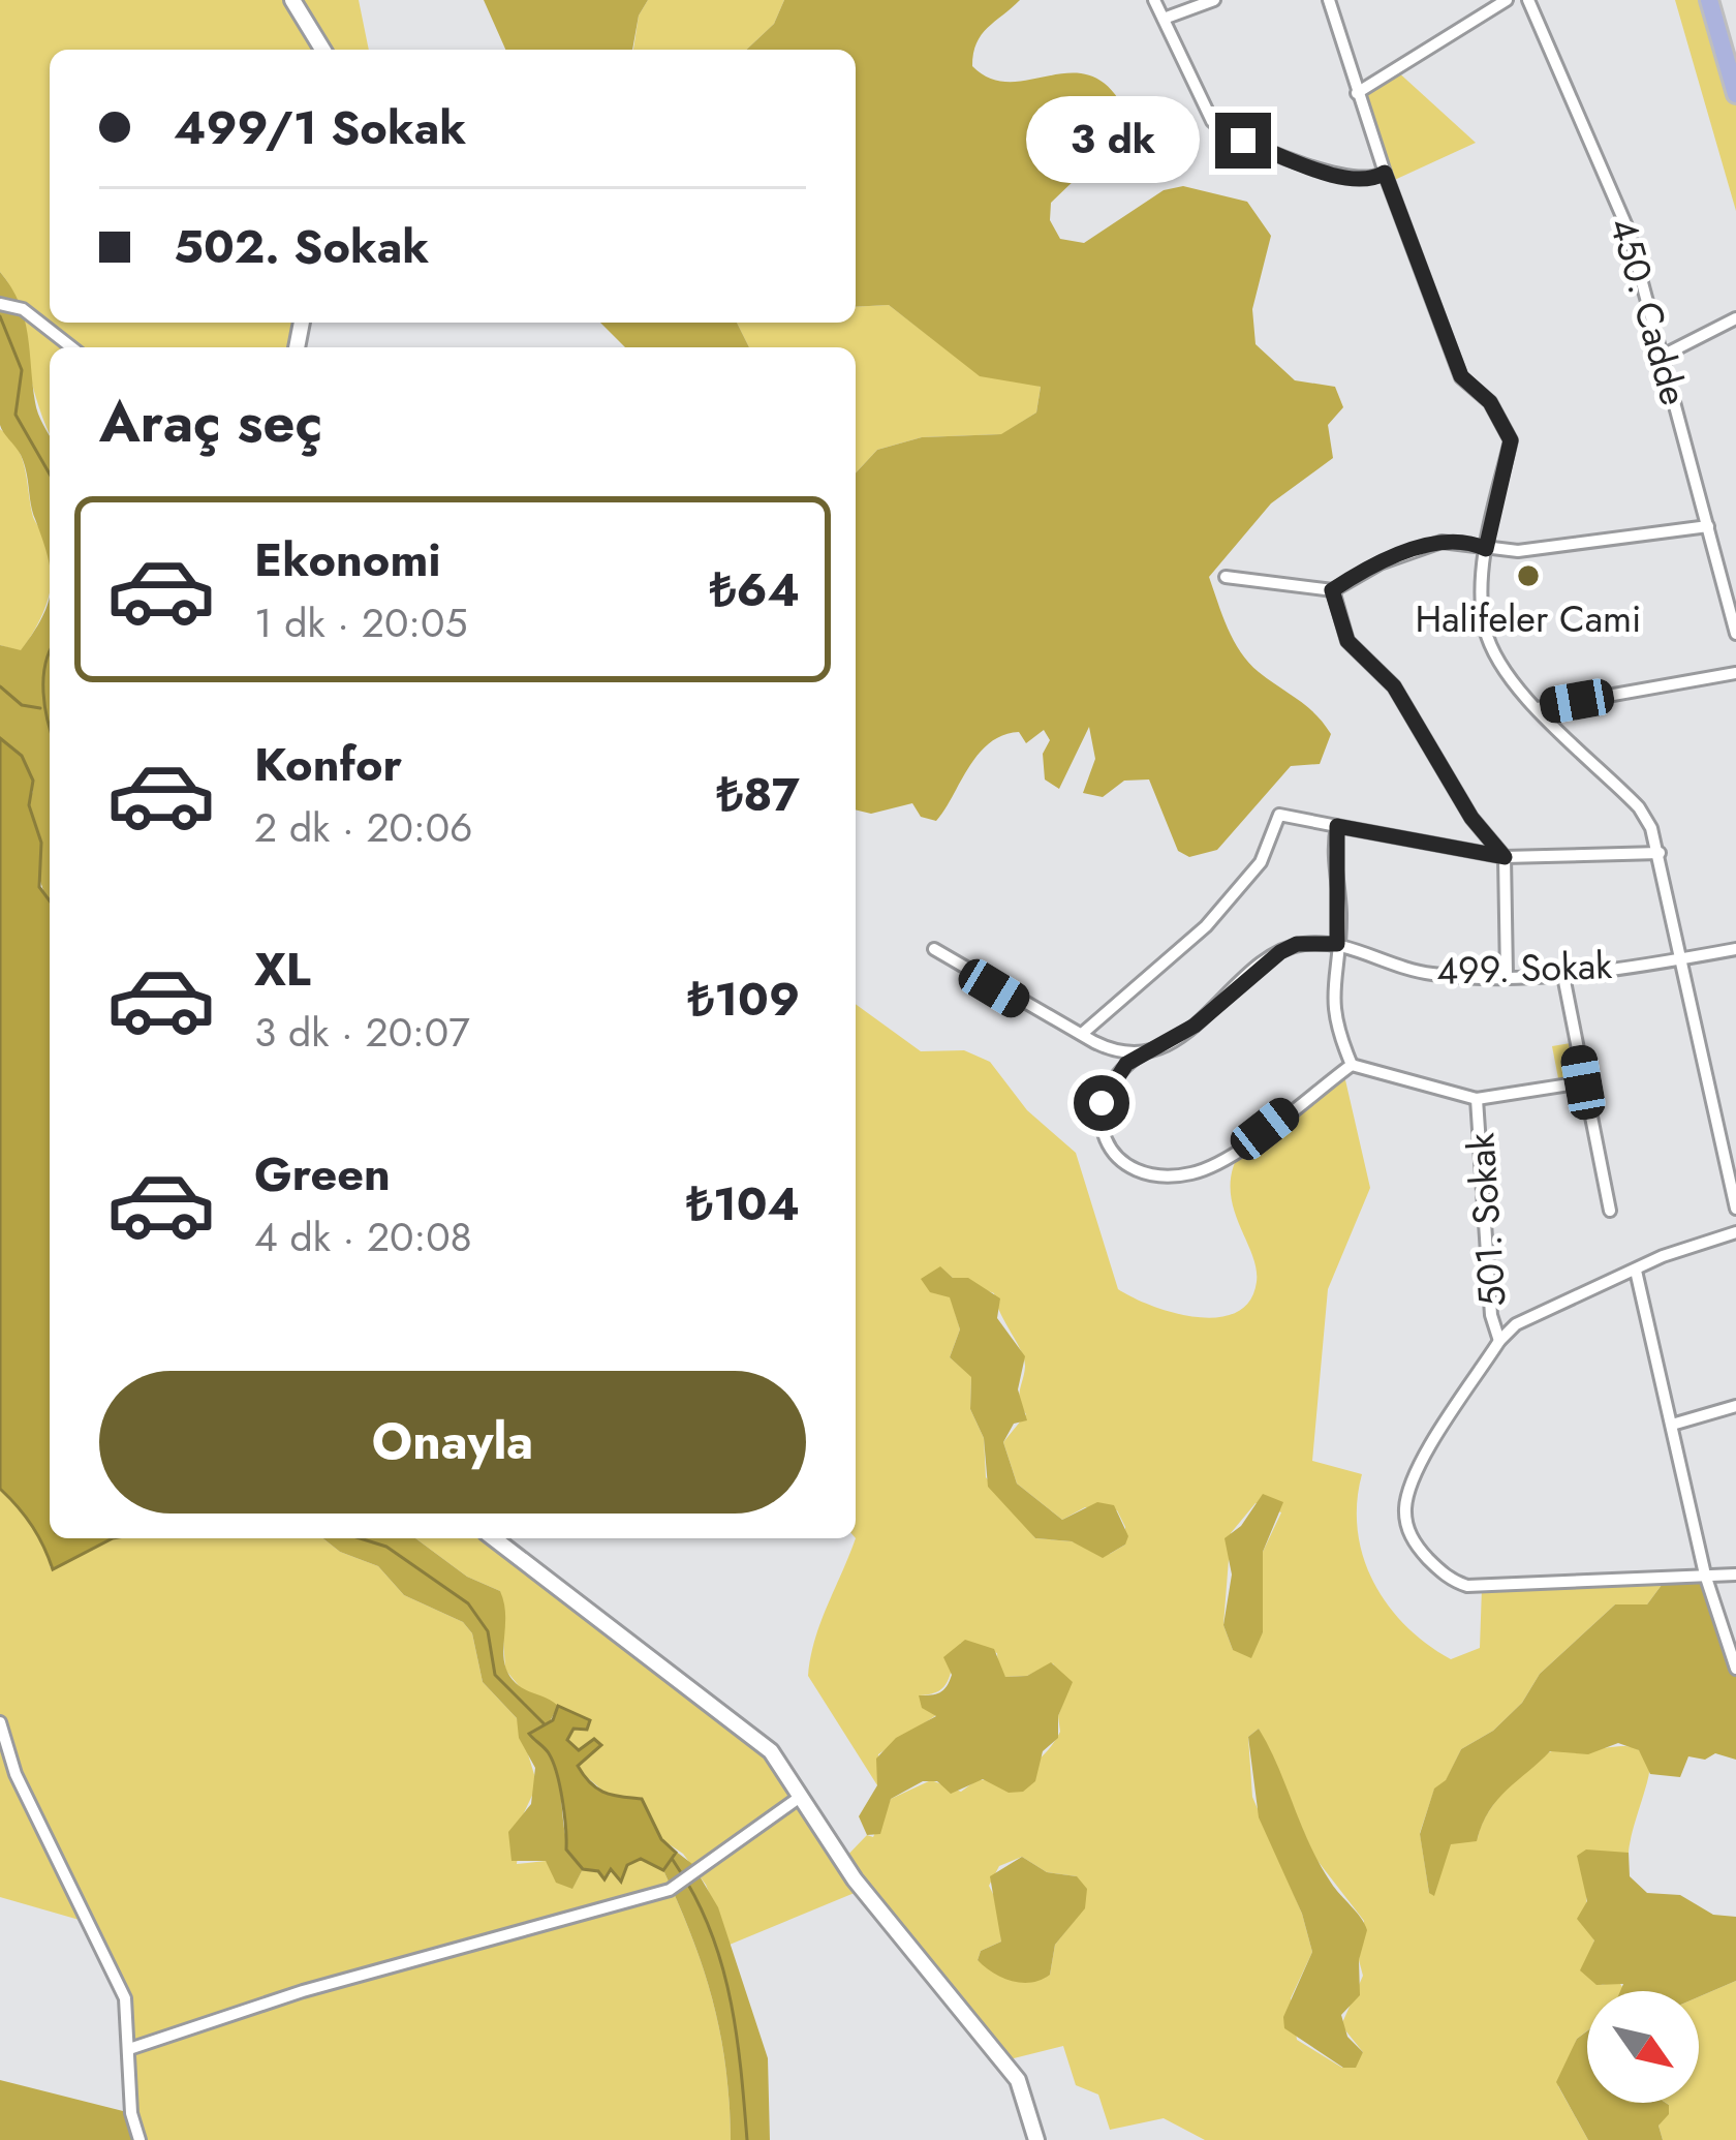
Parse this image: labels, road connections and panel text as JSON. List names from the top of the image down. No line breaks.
{"streets":{"street":["450. Cadde","499. Sokak","501. Sokak"]},"places":["Halifeler Cami"],"north":"bottom right","page":{"banner":["499/1 Sokak","502. Sokak"],"bubble":"3 dk","heading":"Araç seç","list":[{"name":"Ekonomi","note":"1 dk · 20:05","value":"₺64"},{"name":"Konfor","note":"2 dk · 20:06","value":"₺87"},{"name":"XL","note":"3 dk · 20:07","value":"₺109"},{"name":"Green","note":"4 dk · 20:08","value":"₺104"}],"buttons":"Onayla"}}
